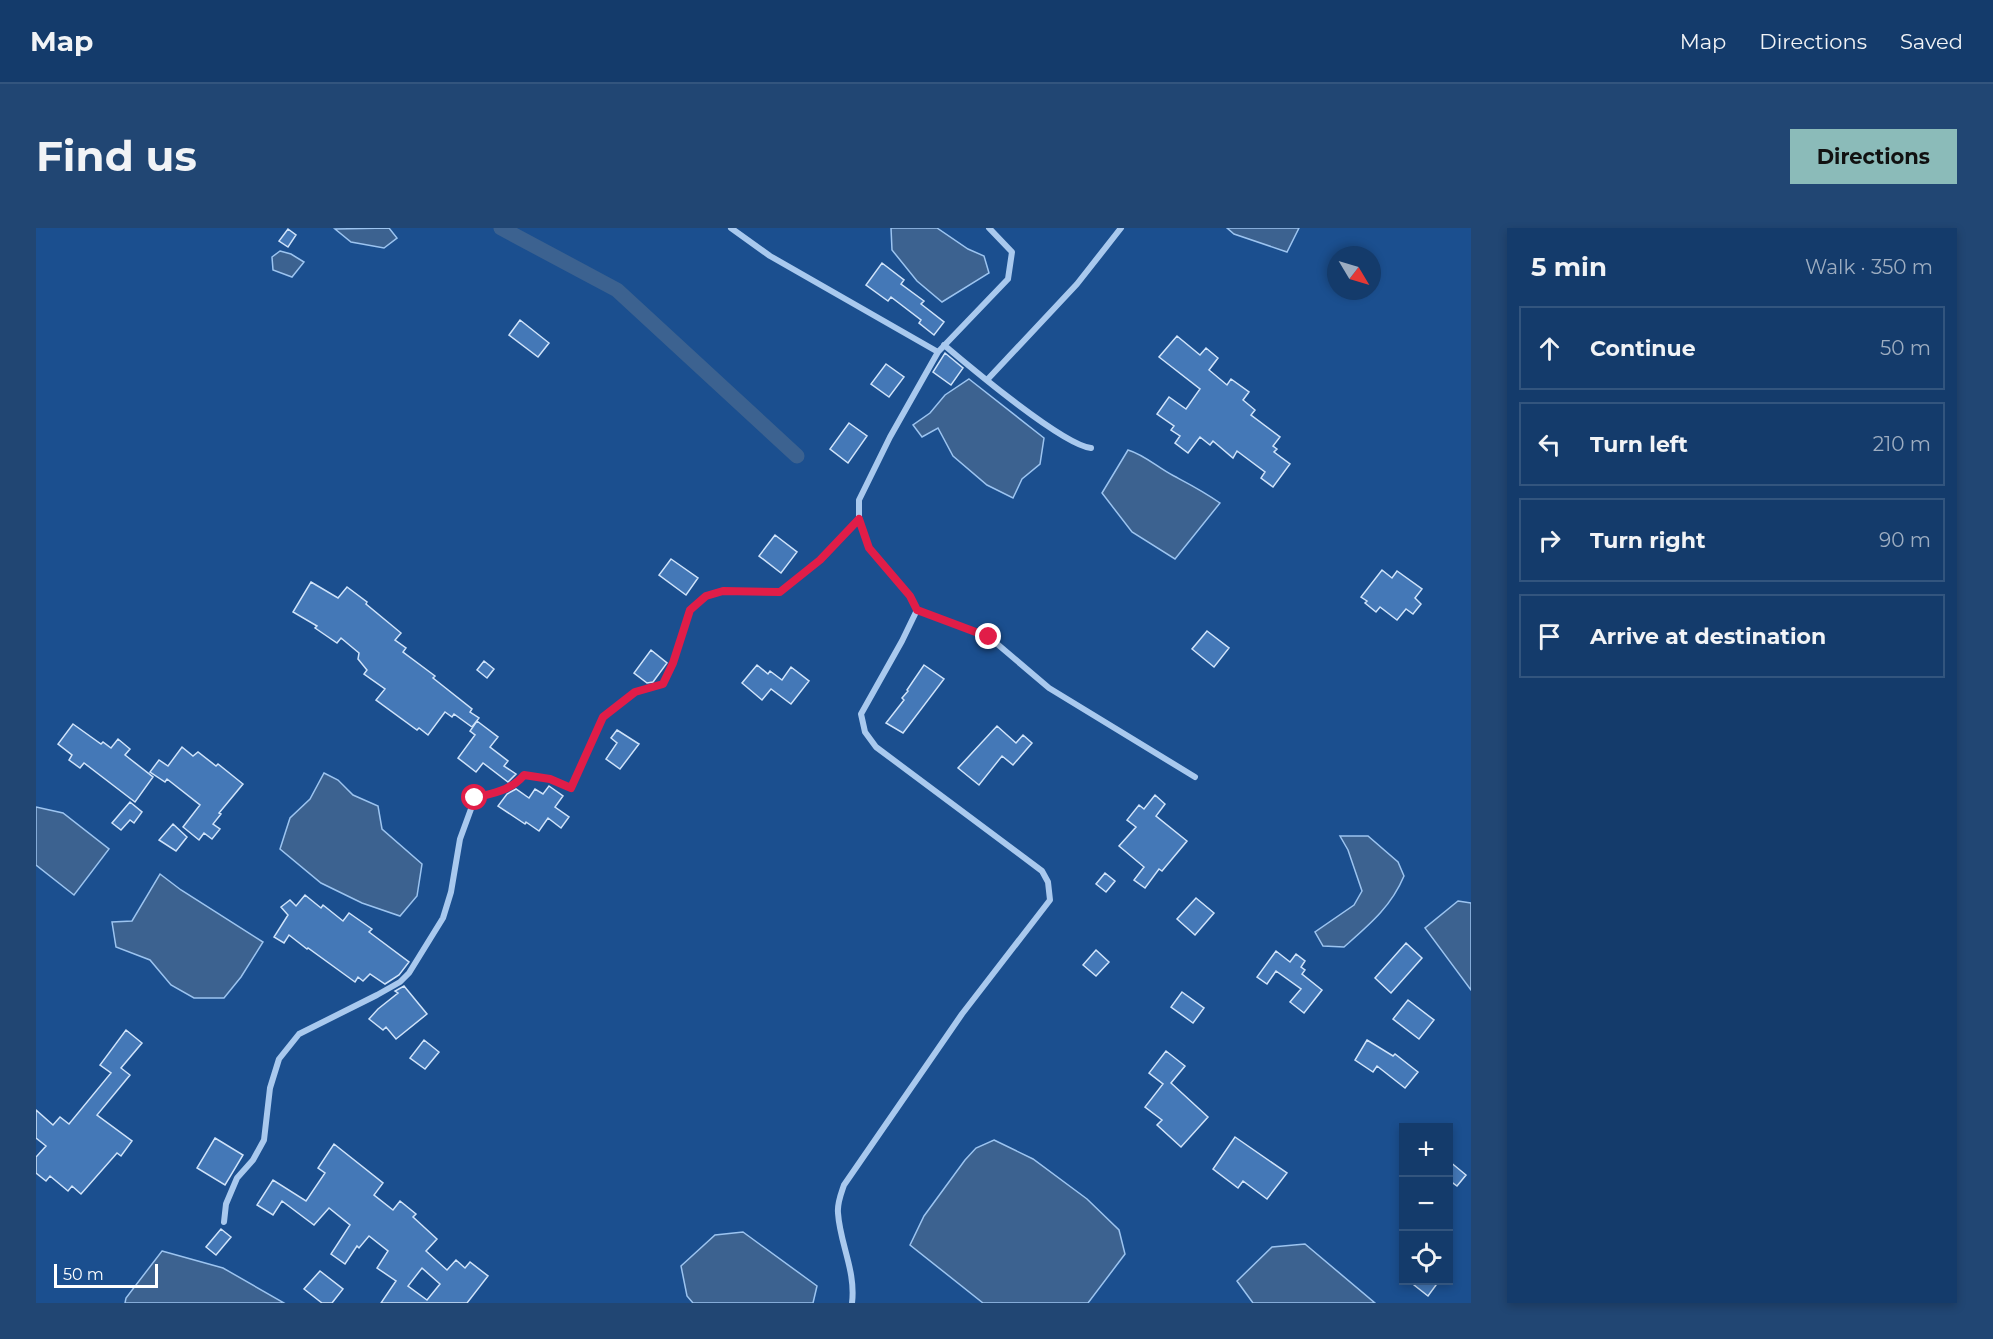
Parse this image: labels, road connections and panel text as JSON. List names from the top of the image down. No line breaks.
{"scale_bar":"50 m","north":"bottom right","page":{"header":"Map","nav":["Map","Directions","Saved"],"buttons":"Directions","title":"Find us","heading":["5 min","Walk · 350 m"],"list":[["Continue","50 m"],["Turn left","210 m"],["Turn right","90 m"],"Arrive at destination"],"map_buttons":["+","−"],"scale":"50 m"}}
